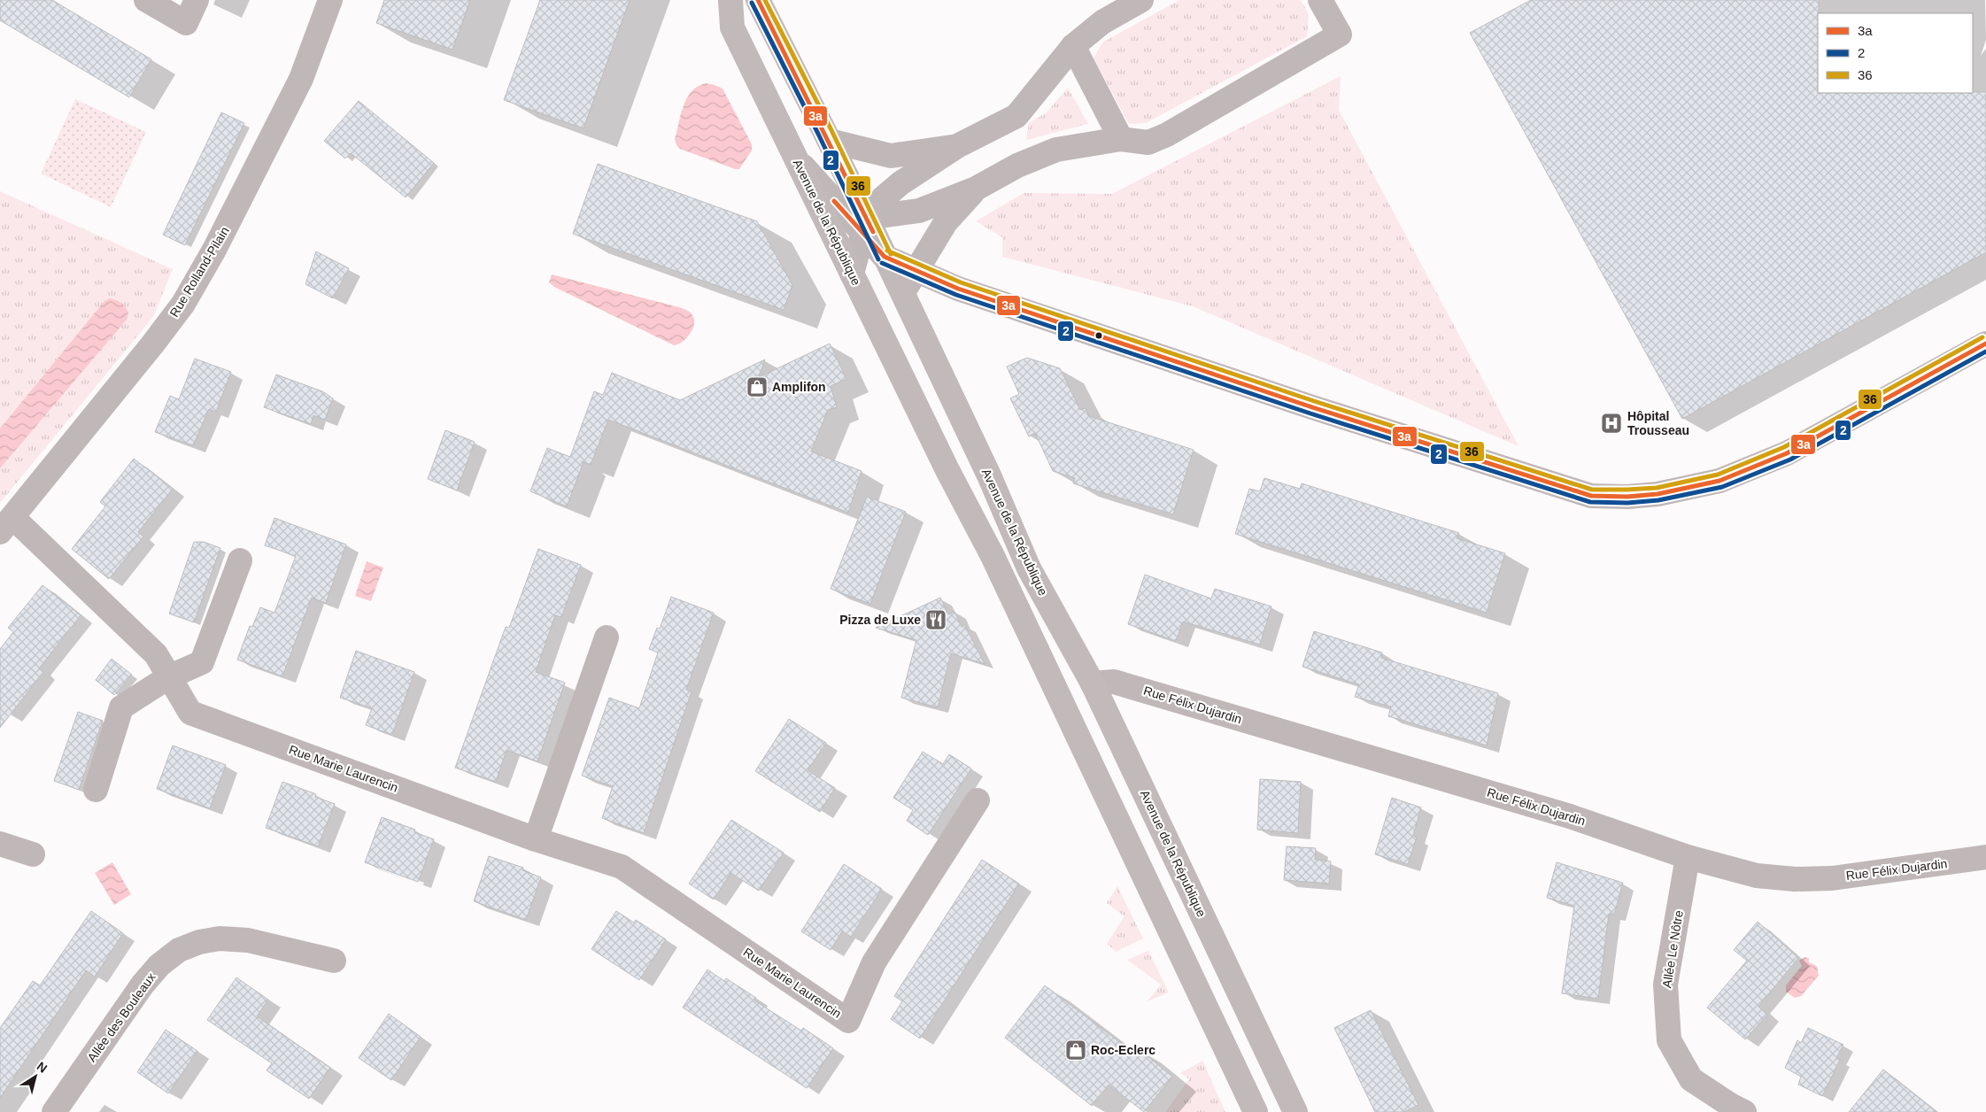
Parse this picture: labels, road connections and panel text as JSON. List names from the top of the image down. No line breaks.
{"streets":{"main road":["Avenue de la République"],"street":["Rue Rolland-Pilain","Rue Félix Dujardin","Rue Marie Laurencin","Allée Le Nôtre","Allée des Bouleaux"]},"crossings":[["Avenue de la République","Rue Félix Dujardin"],["Rue Rolland-Pilain","Rue Marie Laurencin"],["Rue Félix Dujardin","Allée Le Nôtre"]],"places":{"shop":["Amplifon","Roc-Eclerc"],"hospital":["Hôpital Trousseau"],"restaurant":["Pizza de Luxe"]},"lines":["transit line 3a","transit line 36","transit line 2"],"legend":["3a","2","36"],"north":"top right"}
